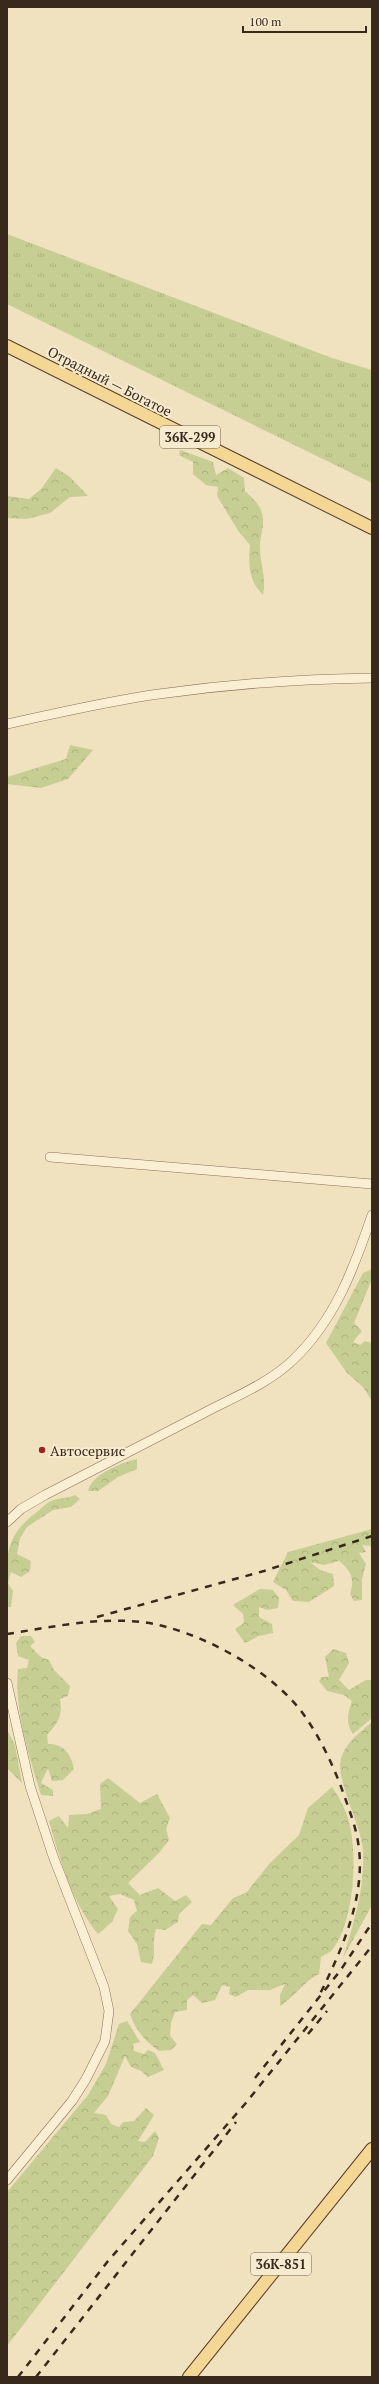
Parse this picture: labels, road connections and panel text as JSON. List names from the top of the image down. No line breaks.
{"streets":{"main road":["Отрадный — Богатое","36К-299","36К-851"]},"places":["Автосервис"],"scale_bar":"100 m"}
